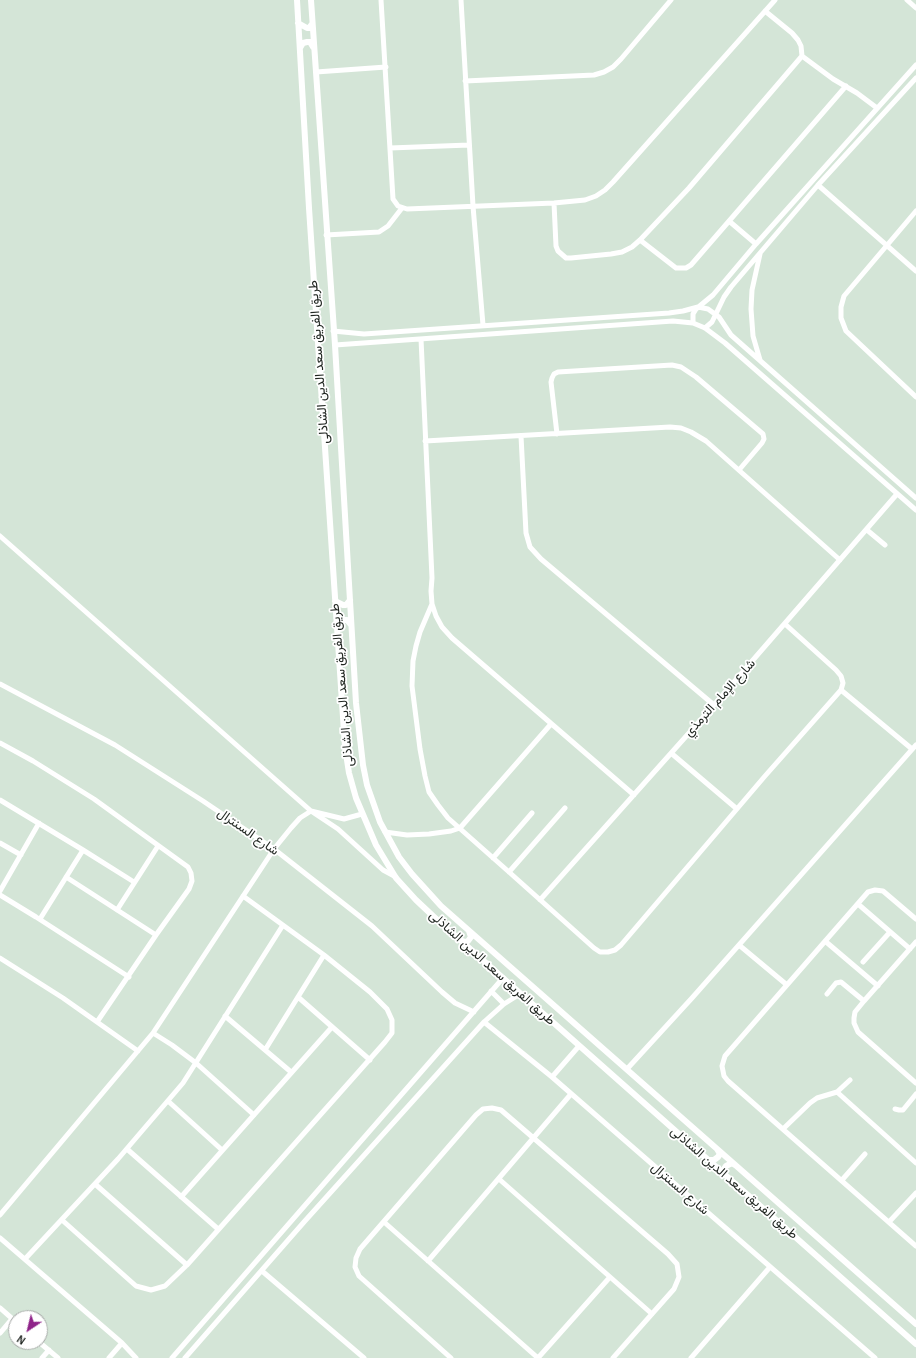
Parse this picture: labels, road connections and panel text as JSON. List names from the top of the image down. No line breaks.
{"streets":{"street":["طريق الفريق سعد الدين الشاذلى","شارع الإمام الترمذي","شارع السنترال"]},"north":"bottom left"}
